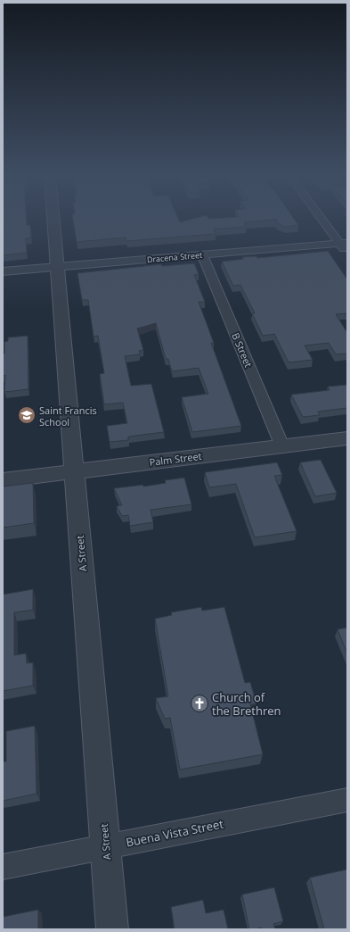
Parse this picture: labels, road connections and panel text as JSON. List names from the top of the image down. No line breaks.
{"streets":{"street":["Dracena Street","B Street","Palm Street","A Street","Buena Vista Street"]},"crossings":[["Dracena Street","B Street"],["Dracena Street","A Street"],["B Street","Palm Street"],["Palm Street","A Street"],["A Street","Buena Vista Street"]],"places":{"school or university":["Saint Francis School"],"church":["Church of the Brethren"]}}
